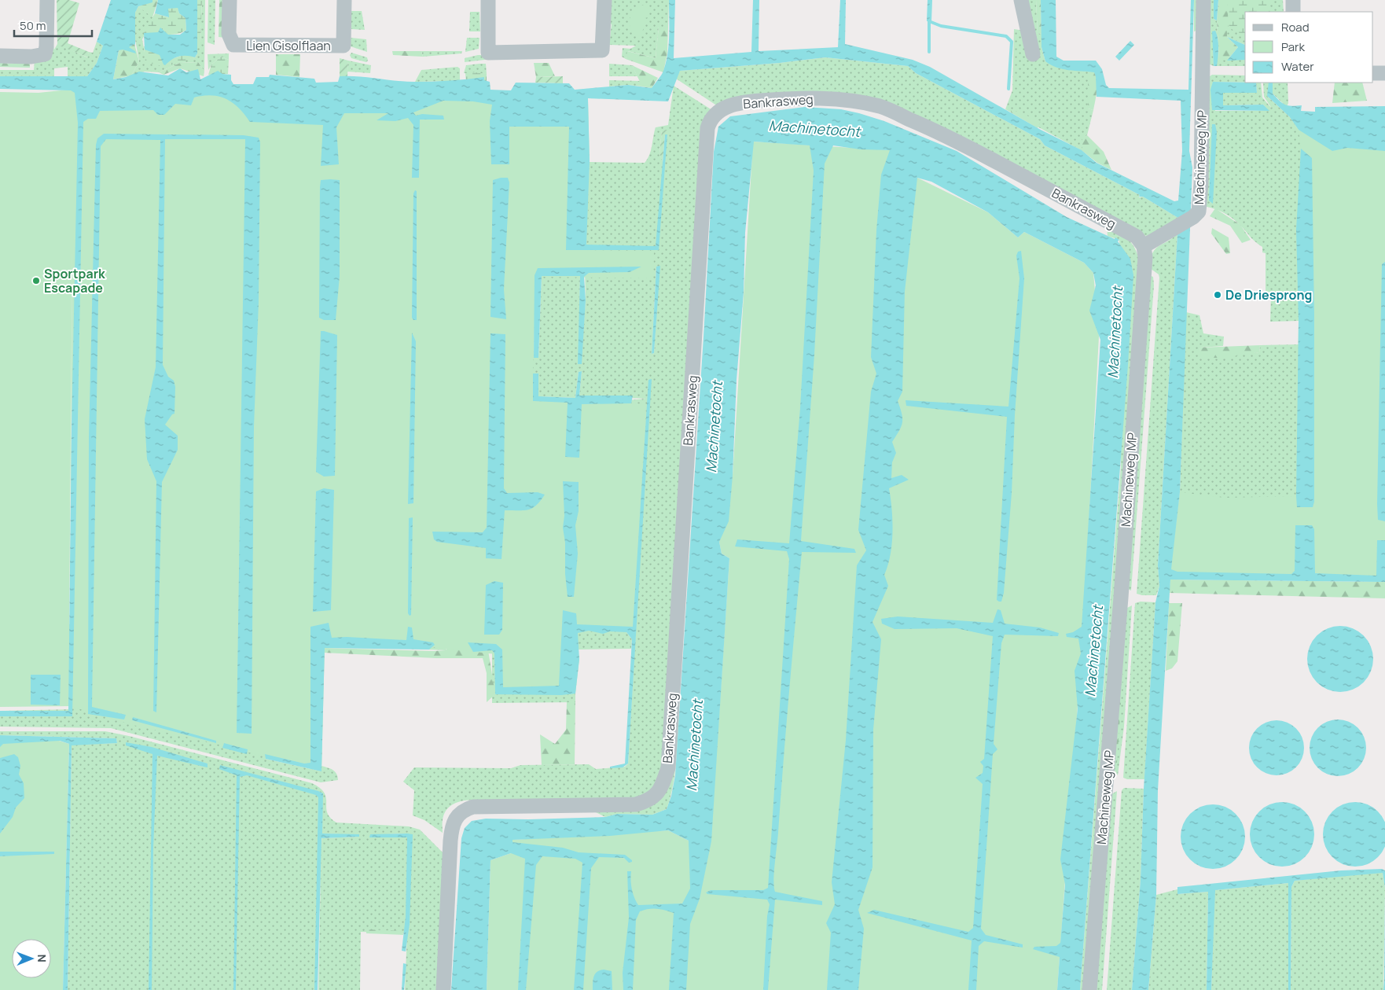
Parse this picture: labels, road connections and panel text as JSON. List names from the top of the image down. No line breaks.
{"streets":{"street":["Lien Gisolflaan","Bankrasweg","Machineweg MP"]},"crossings":[["Bankrasweg","Machineweg MP"]],"water":["Machinetocht"],"places":["Sportpark Escapade","De Driesprong"],"legend":["Road","Park","Water"],"scale_bar":"50 m","north":"right"}
